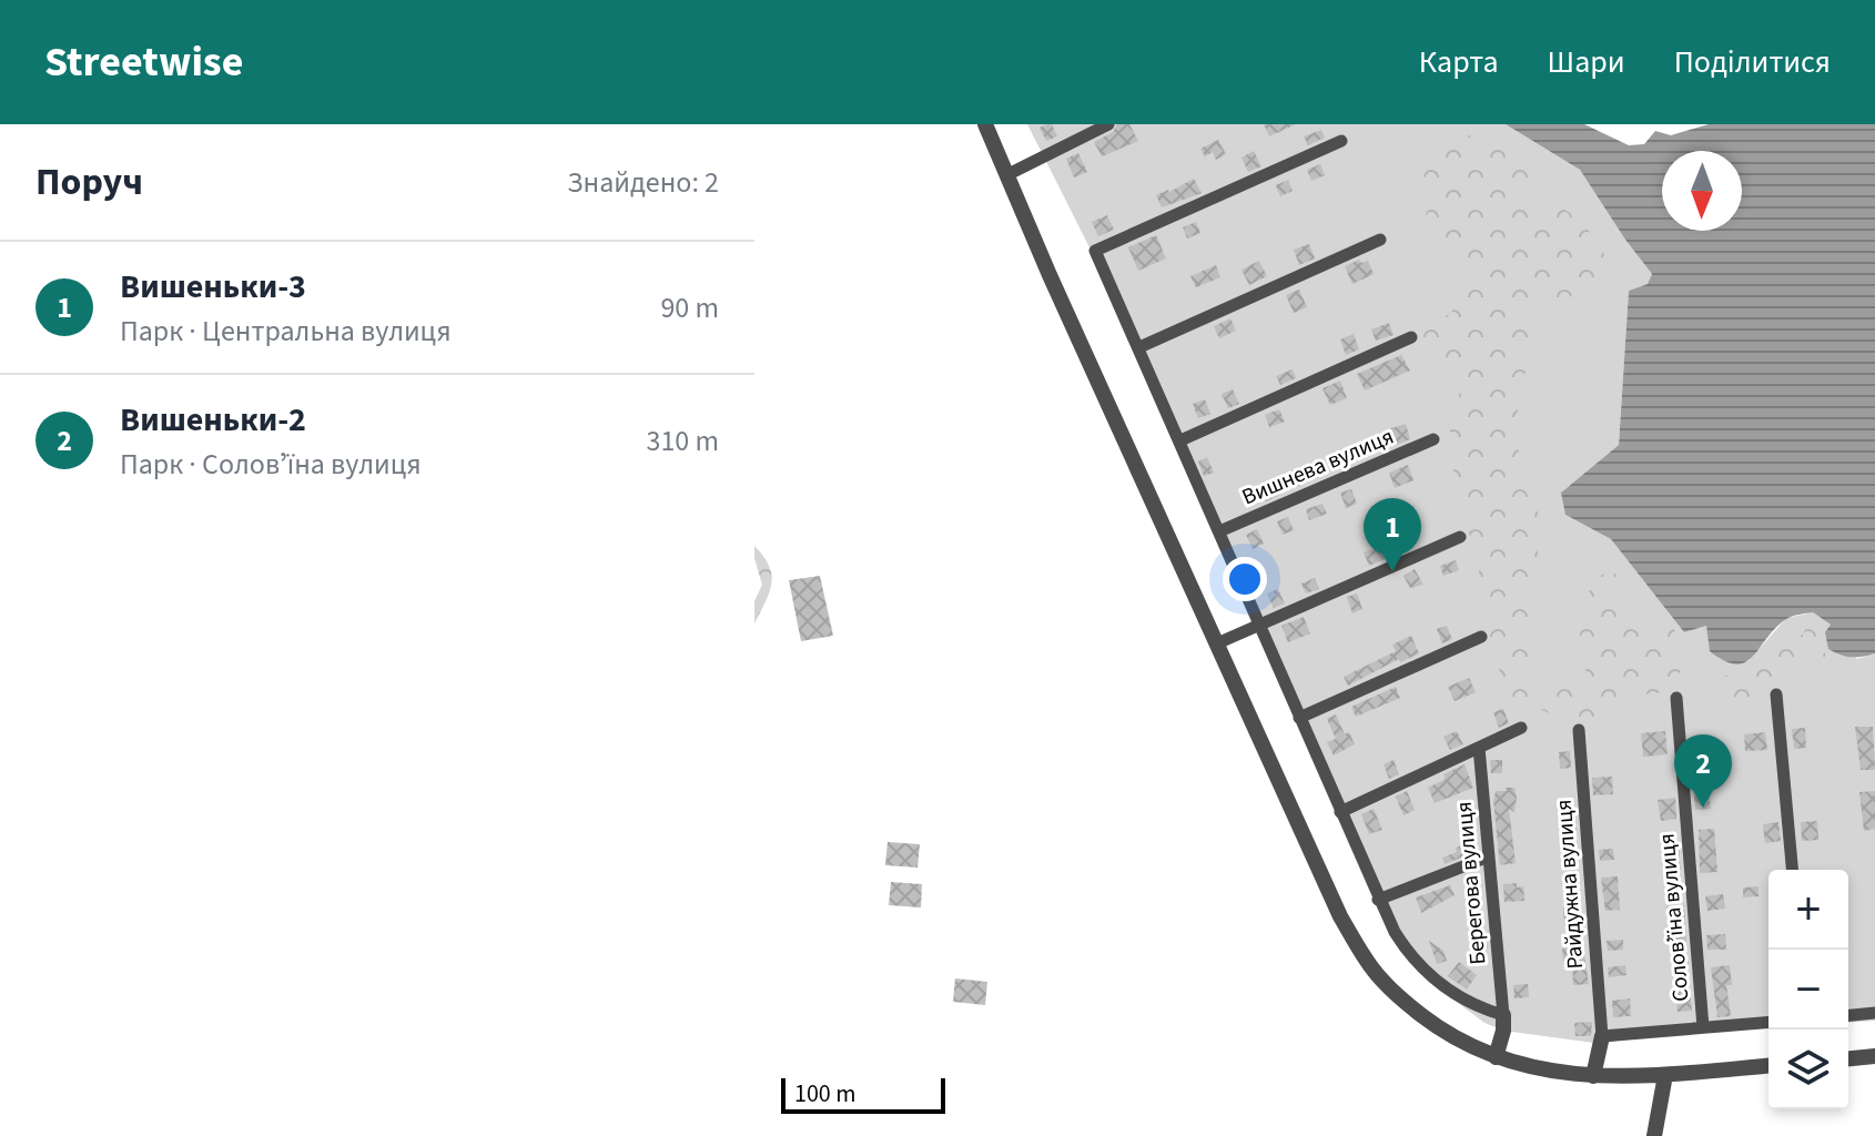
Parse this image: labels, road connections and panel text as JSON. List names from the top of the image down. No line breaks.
{"streets":{"street":["Вишнева вулиця","Берегова вулиця","Райдужна вулиця","Соловʼїна вулиця"]},"scale_bar":"100 m","north":"bottom","page":{"header":"Streetwise","nav":["Карта","Шари","Поділитися"],"heading":["Поруч","Знайдено: 2"],"list":[{"mark":"1","name":"Вишеньки-3","note":"Парк · Центральна вулиця","value":"90 m"},{"mark":"2","name":"Вишеньки-2","note":"Парк · Соловʼїна вулиця","value":"310 m"}],"pins":["1","2"],"map_buttons":["+","−"],"scale":"100 m"}}
